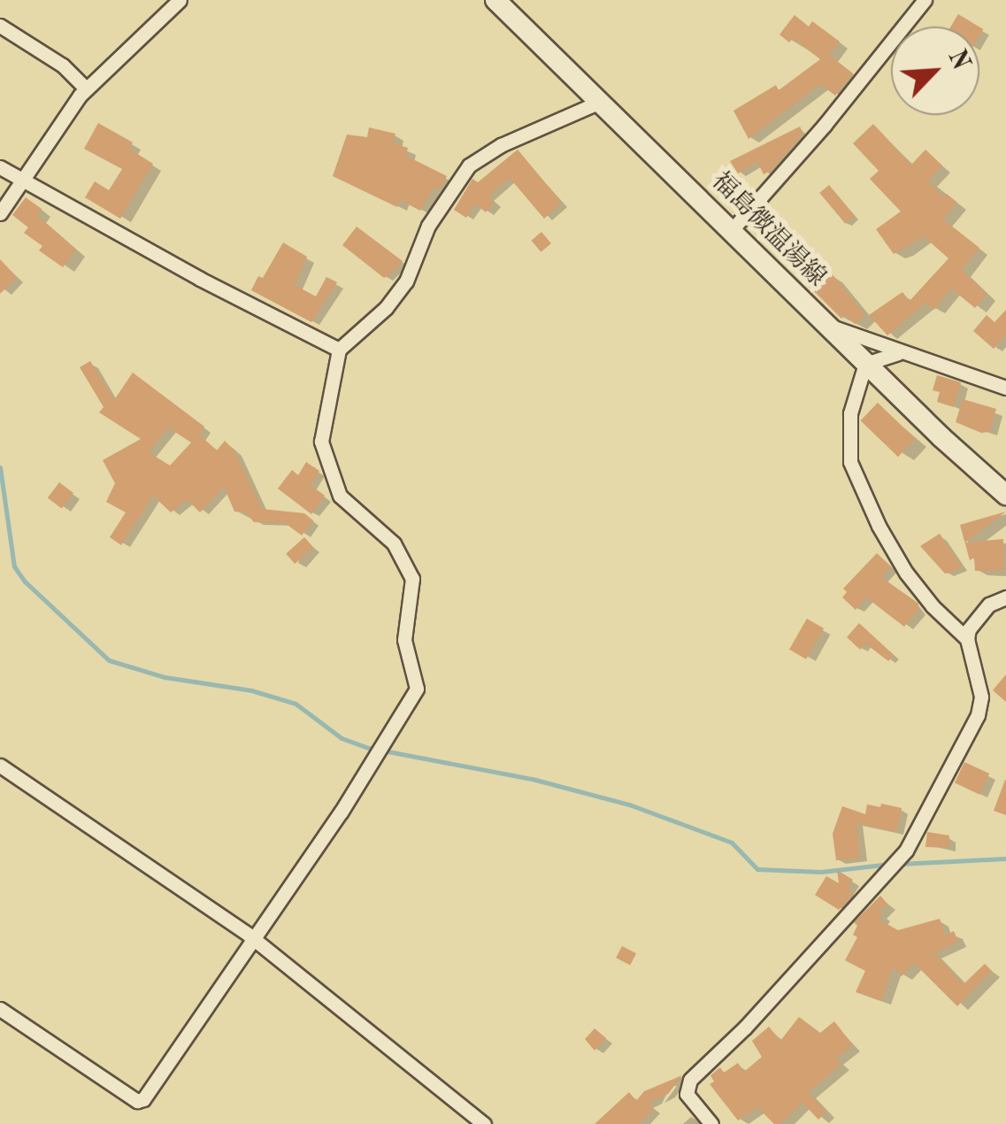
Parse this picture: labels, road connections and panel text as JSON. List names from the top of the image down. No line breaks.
{"streets":{"main road":["福島微温湯線"]},"north":"top right"}
